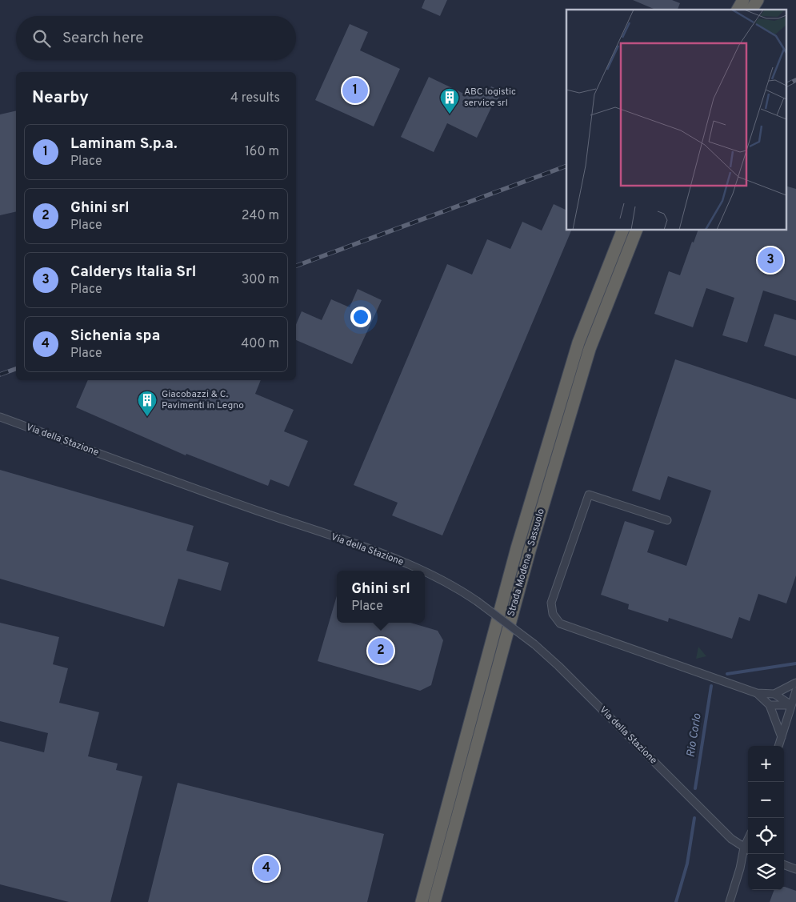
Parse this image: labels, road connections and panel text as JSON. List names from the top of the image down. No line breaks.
{"streets":{"highway":["Strada Modena - Sassuolo"],"street":["Via della Stazione"]},"water":["Rio Corlo"],"places":{"building":["ABC logistic service srl","Giacobazzi & C. Pavimenti in Legno"]},"page":{"search":"Search here","heading":["Nearby","4 results"],"pins":["1","3","2","4"],"list":[{"mark":"1","name":"Laminam S.p.a.","note":"Place","value":"160 m"},{"mark":"2","name":"Ghini srl","note":"Place","value":"240 m"},{"mark":"3","name":"Calderys Italia Srl","note":"Place","value":"300 m"},{"mark":"4","name":"Sichenia spa","note":"Place","value":"400 m"}],"popup":["Ghini srl","Place"],"map_buttons":["+","−"]}}
